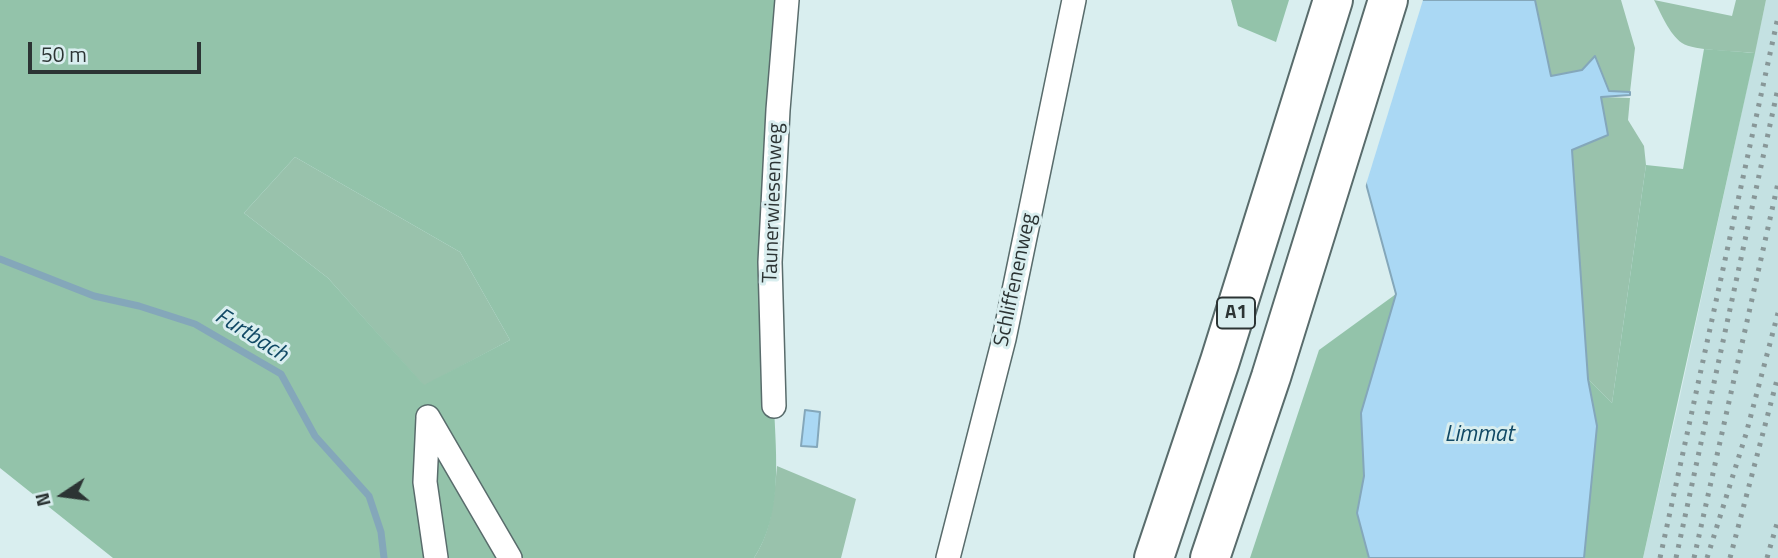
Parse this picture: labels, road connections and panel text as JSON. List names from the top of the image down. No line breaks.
{"streets":{"highway":["A1"],"street":["Taunerwiesenweg","Schliffenenweg"]},"water":["Furtbach","Limmat"],"scale_bar":"50 m","north":"left"}
